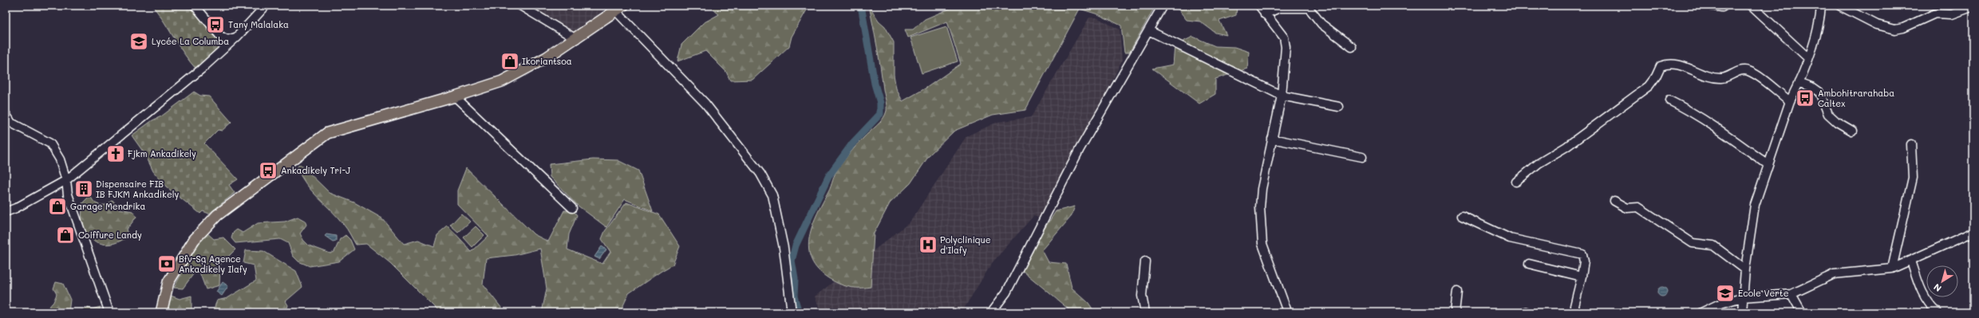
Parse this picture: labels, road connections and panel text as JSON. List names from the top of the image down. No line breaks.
{"places":{"bus stop":["Tany Malalaka","Ambohitrarahaba Caltex","Ankadikely Tri-J"],"school or university":["Lycée La Columba","Ecole Verte"],"shop":["Ikoriantsoa","Garage Mendrika","Coiffure Landy"],"church":["Fjkm Ankadikely"],"building":["Dispensaire FIB IB FJKM Ankadikely"],"hospital":["Polyclinique d'Ilafy"],"bank":["Bfv-Sg Agence Ankadikely Ilafy"]},"north":"bottom left"}
